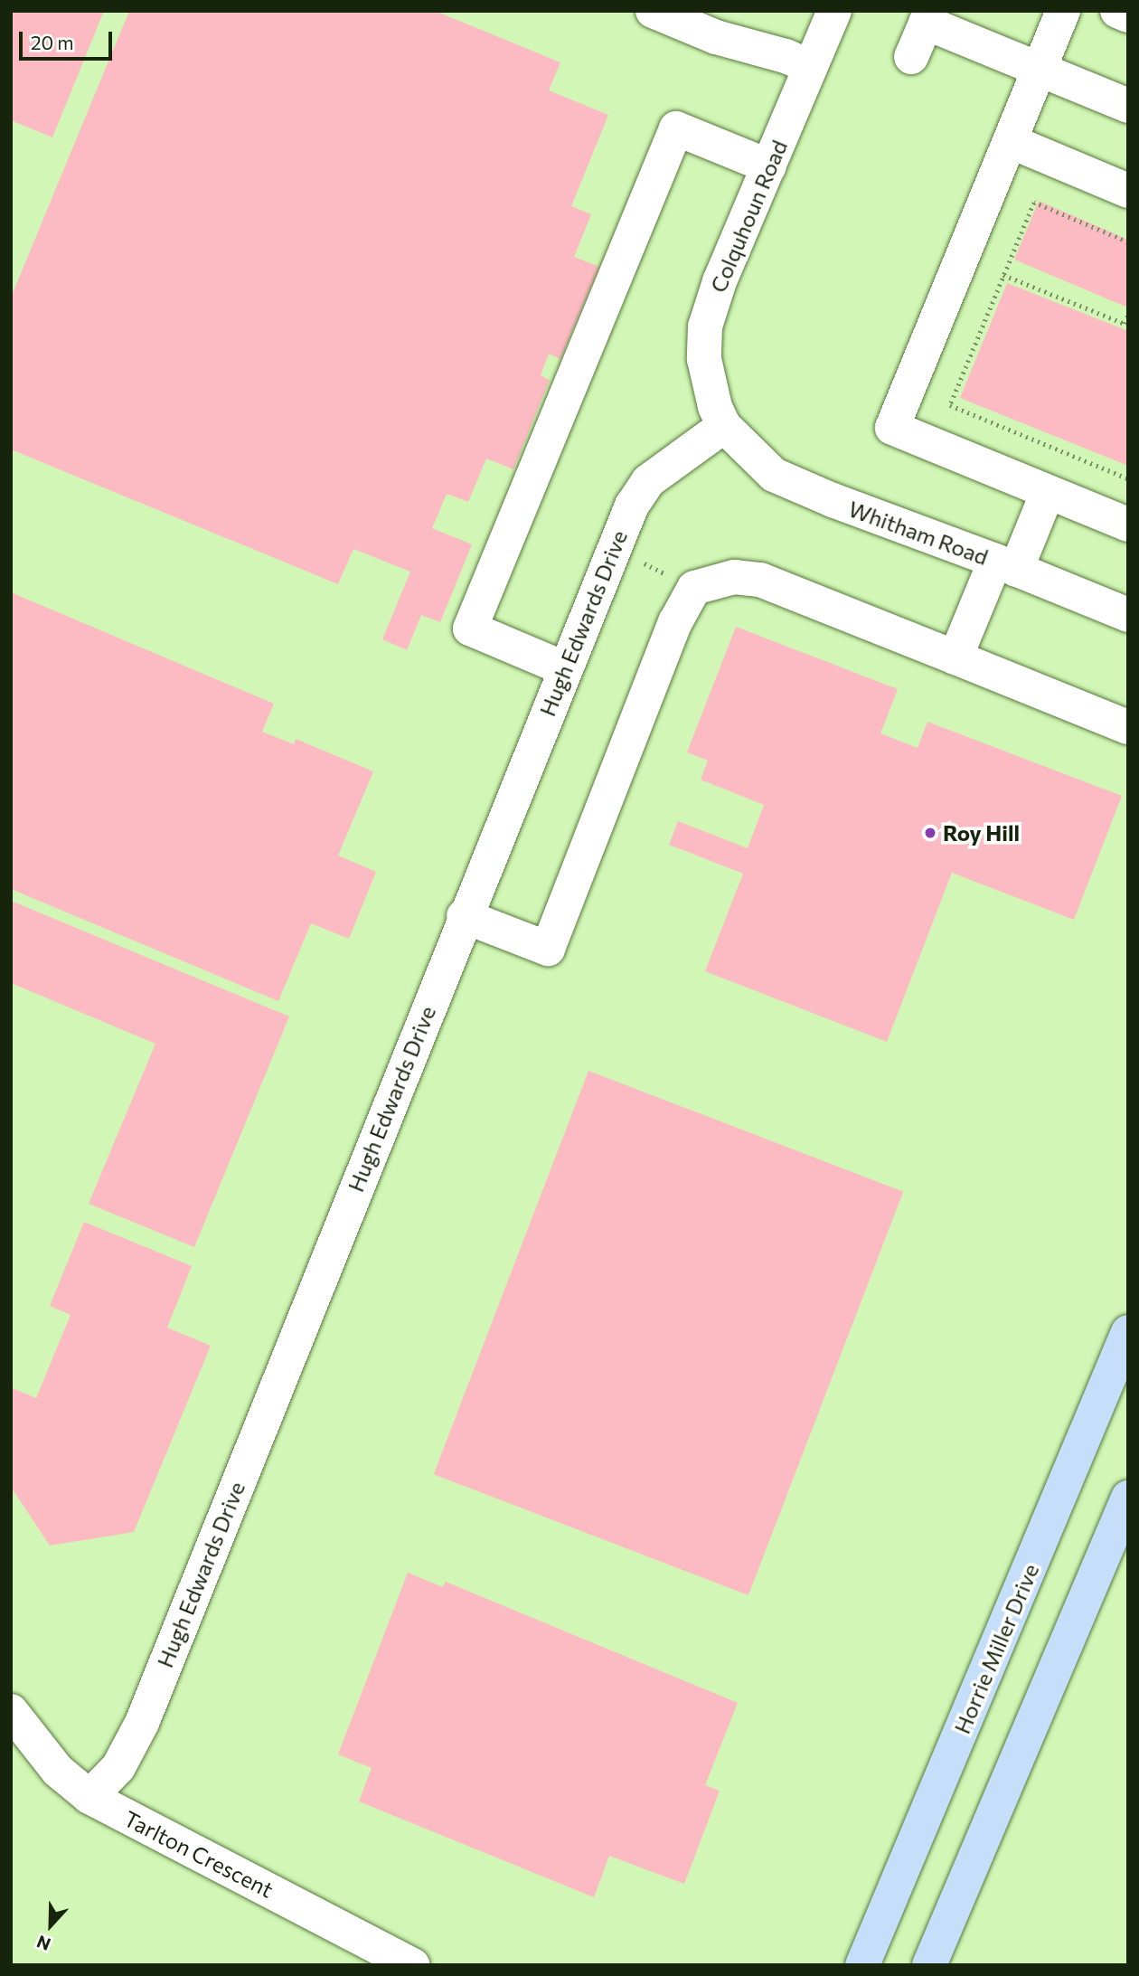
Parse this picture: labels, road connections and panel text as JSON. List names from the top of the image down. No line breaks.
{"streets":{"main road":["Horrie Miller Drive"],"street":["Colquhoun Road","Whitham Road","Hugh Edwards Drive","Tarlton Crescent"]},"crossings":[["Colquhoun Road","Whitham Road"],["Colquhoun Road","Hugh Edwards Drive"],["Whitham Road","Hugh Edwards Drive"],["Hugh Edwards Drive","Tarlton Crescent"]],"places":["Roy Hill"],"scale_bar":"20 m","north":"bottom"}
